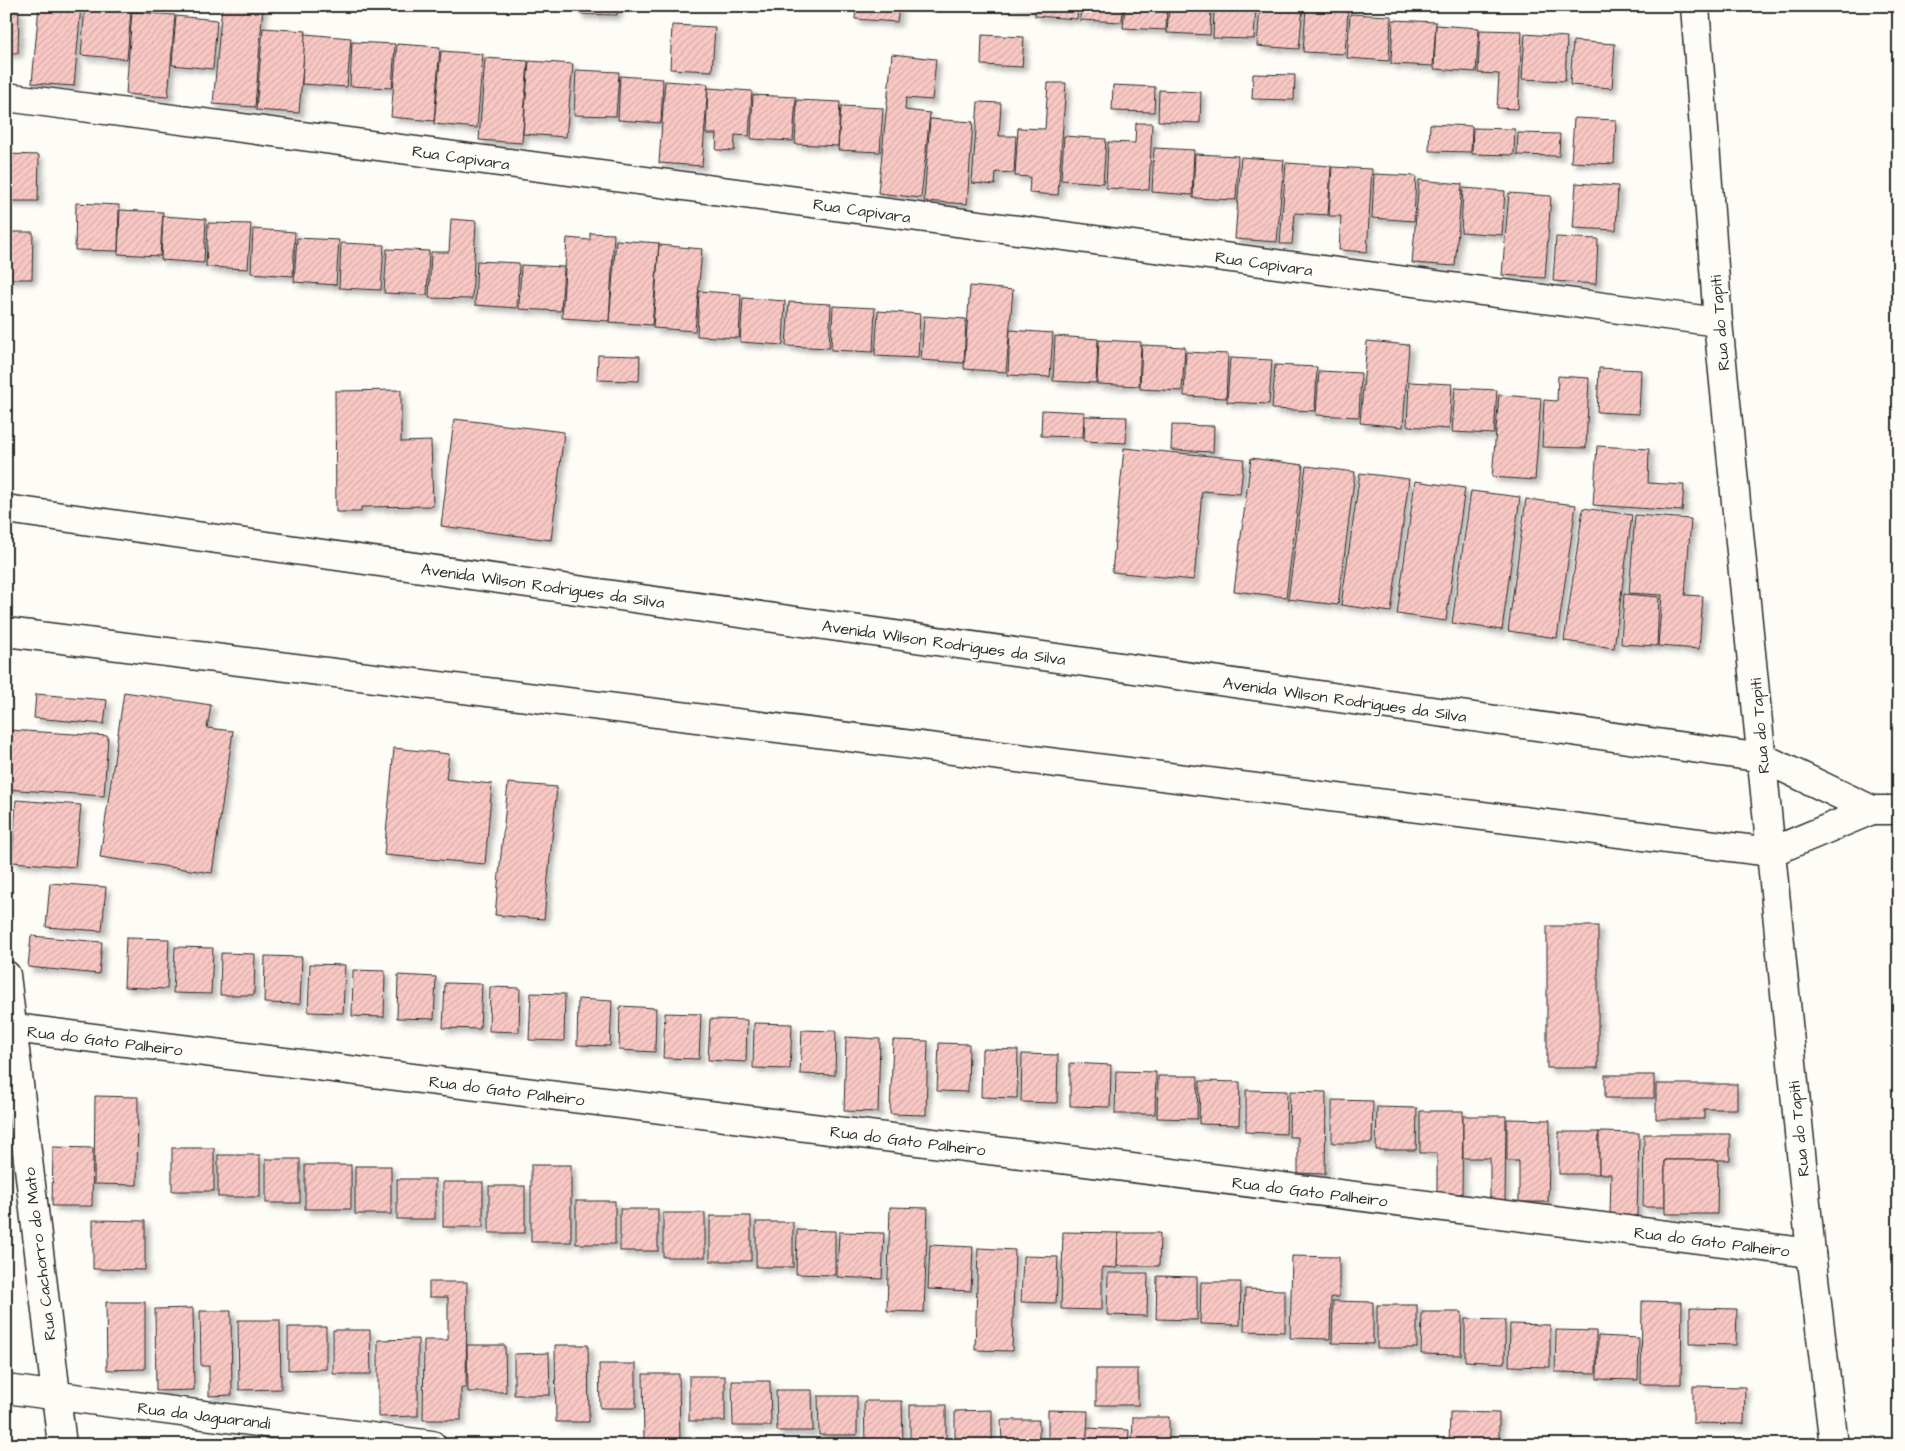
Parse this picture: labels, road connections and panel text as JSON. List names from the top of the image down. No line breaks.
{"streets":{"street":["Rua Capivara","Rua do Tapiti","Avenida Wilson Rodrigues da Silva","Rua do Gato Palheiro","Rua Cachorro do Mato","Rua da Jaguarandi"]},"crossings":[["Rua Capivara","Rua do Tapiti"],["Rua do Tapiti","Avenida Wilson Rodrigues da Silva"],["Rua do Tapiti","Rua do Gato Palheiro"],["Rua do Gato Palheiro","Rua Cachorro do Mato"],["Rua Cachorro do Mato","Rua da Jaguarandi"]]}
